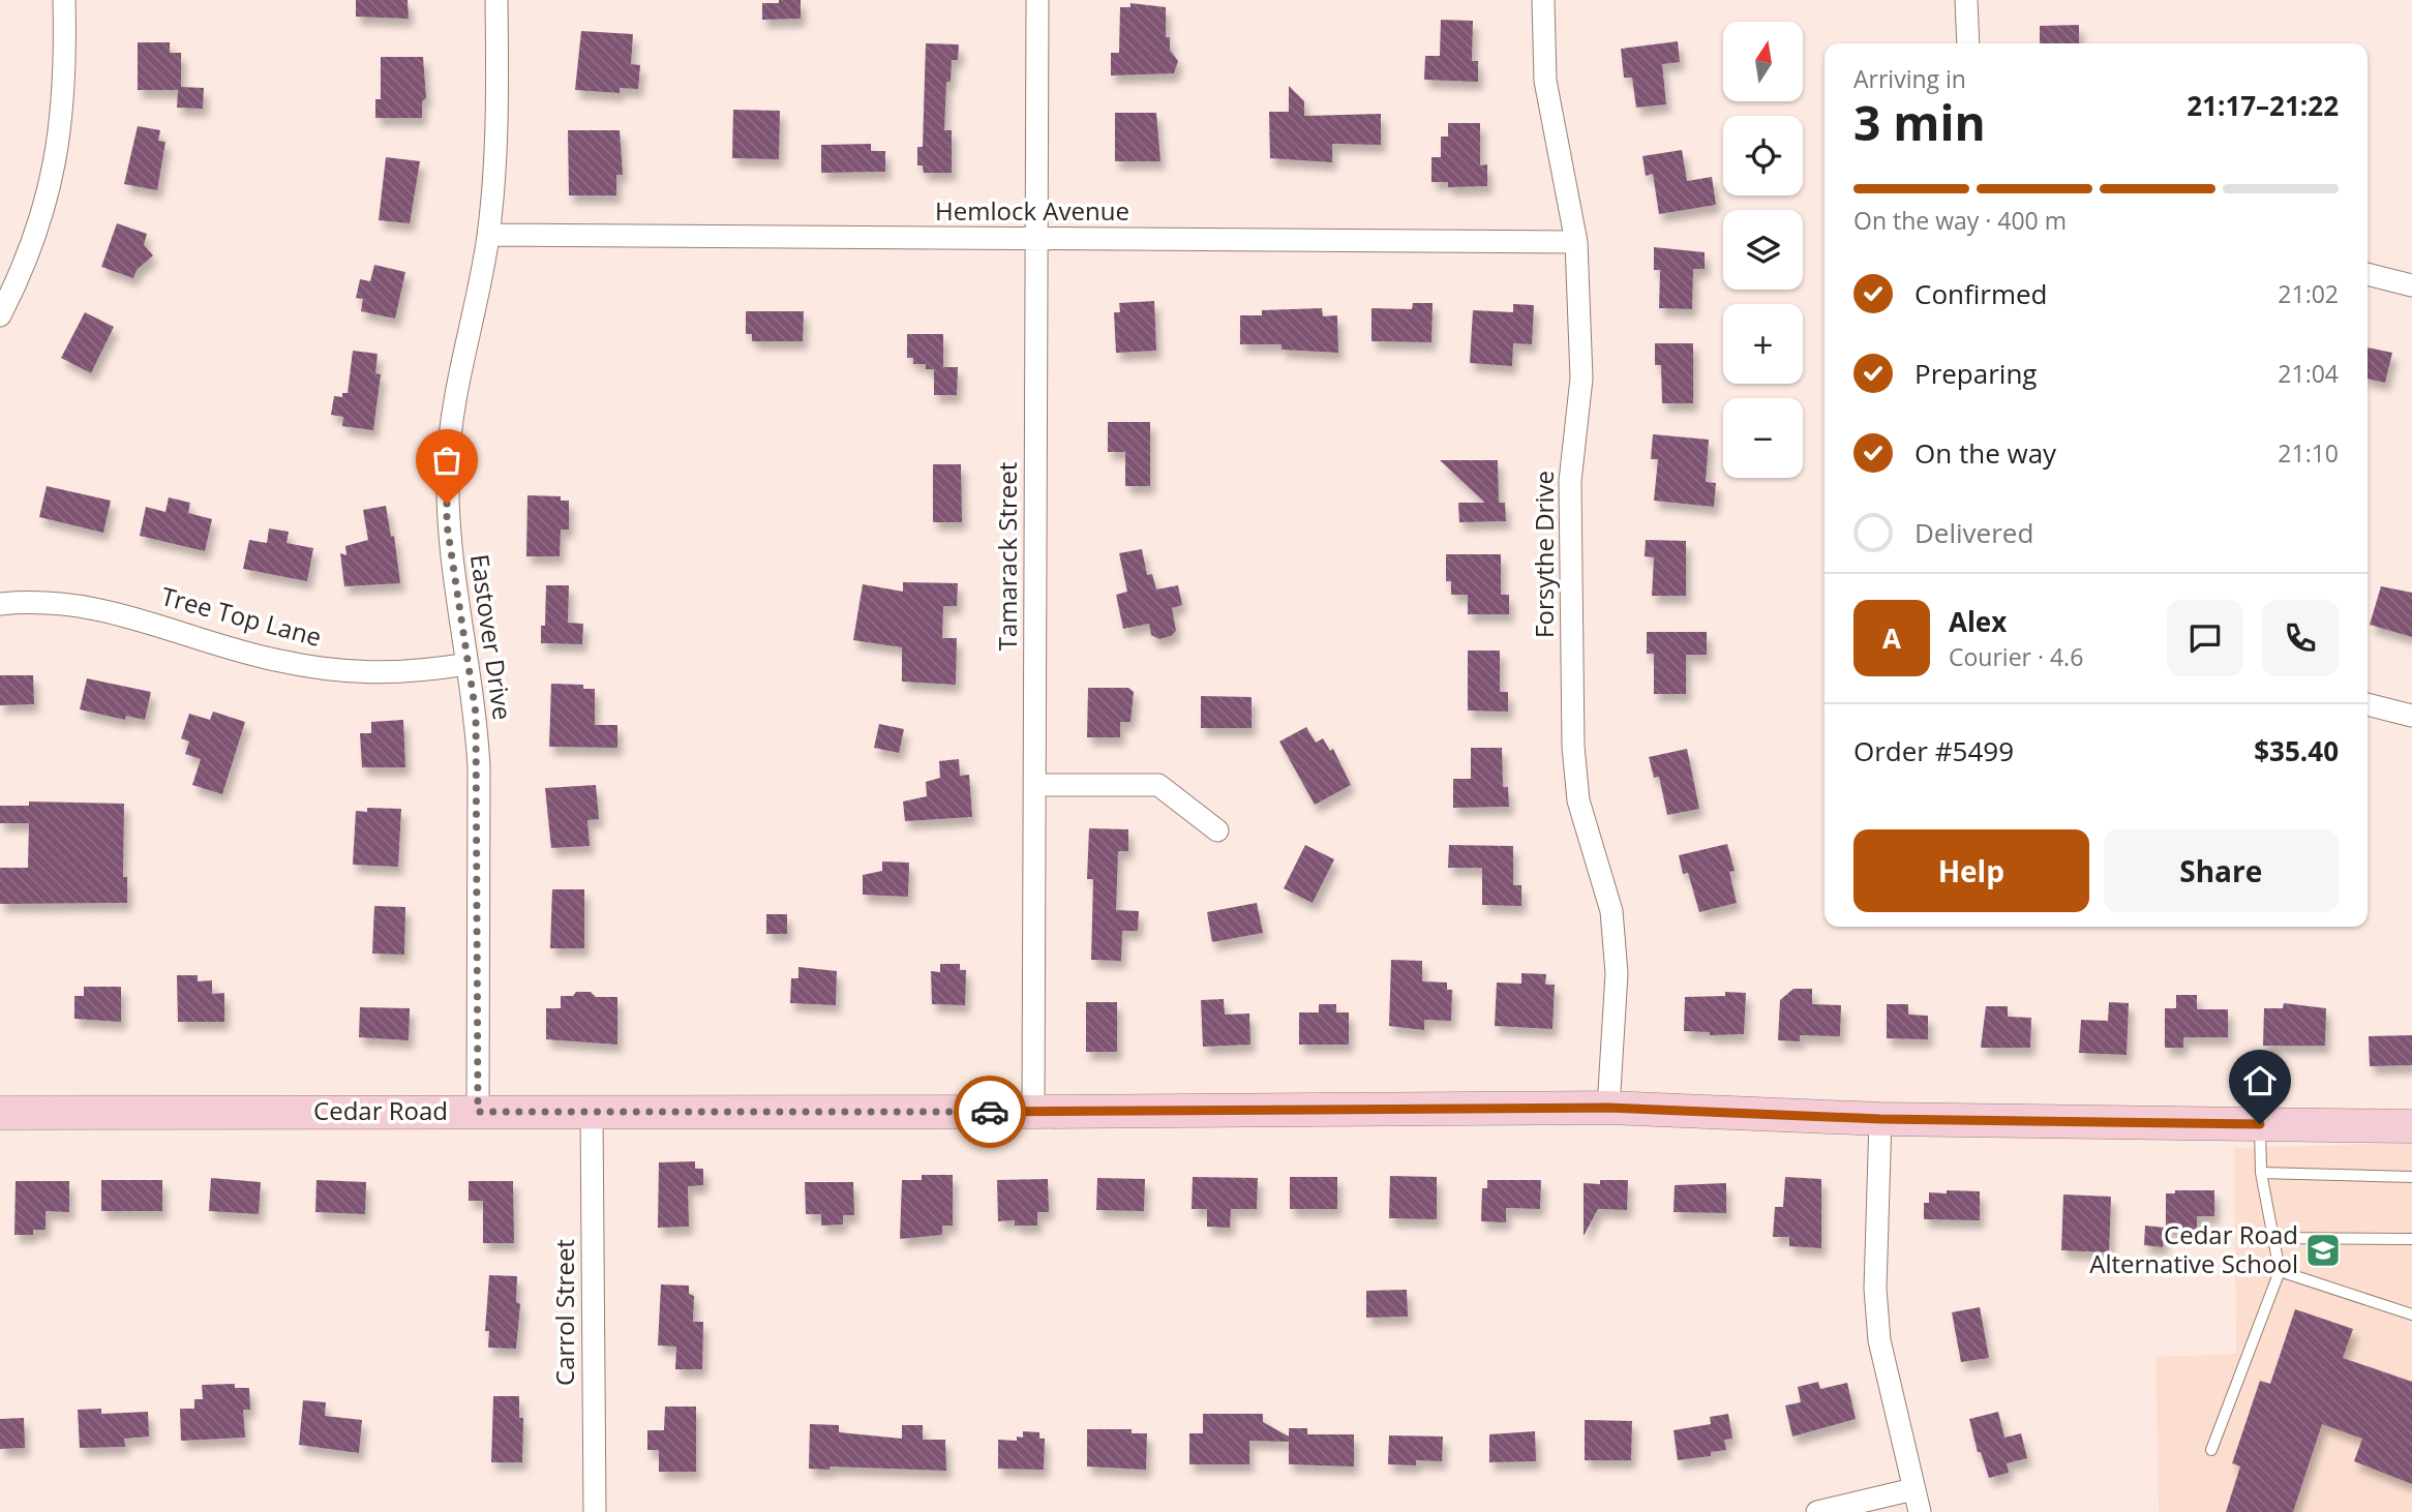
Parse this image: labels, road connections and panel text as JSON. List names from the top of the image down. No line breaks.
{"streets":{"street":["Hemlock Avenue","Forsythe Drive","Tamarack Street","Tree Top Lane","Eastover Drive","Cedar Road","Carrol Street"]},"crossings":[["Hemlock Avenue","Forsythe Drive"],["Hemlock Avenue","Tamarack Street"],["Hemlock Avenue","Eastover Drive"],["Forsythe Drive","Cedar Road"],["Tamarack Street","Cedar Road"],["Tree Top Lane","Eastover Drive"],["Eastover Drive","Cedar Road"],["Cedar Road","Carrol Street"]],"places":{"school or university":["Cedar Road Alternative School"]},"north":"top","page":{"map_buttons":["+","−"],"heading":["3 min","Arriving in","21:17–21:22"],"panel":["Alex","Courier · 4.6","Order #5499","$35.40"],"bar":"On the way · 400 m","list":[["Confirmed","21:02"],["Preparing","21:04"],["On the way","21:10"],"Delivered"],"round":"A","buttons":["Help","Share"]}}
